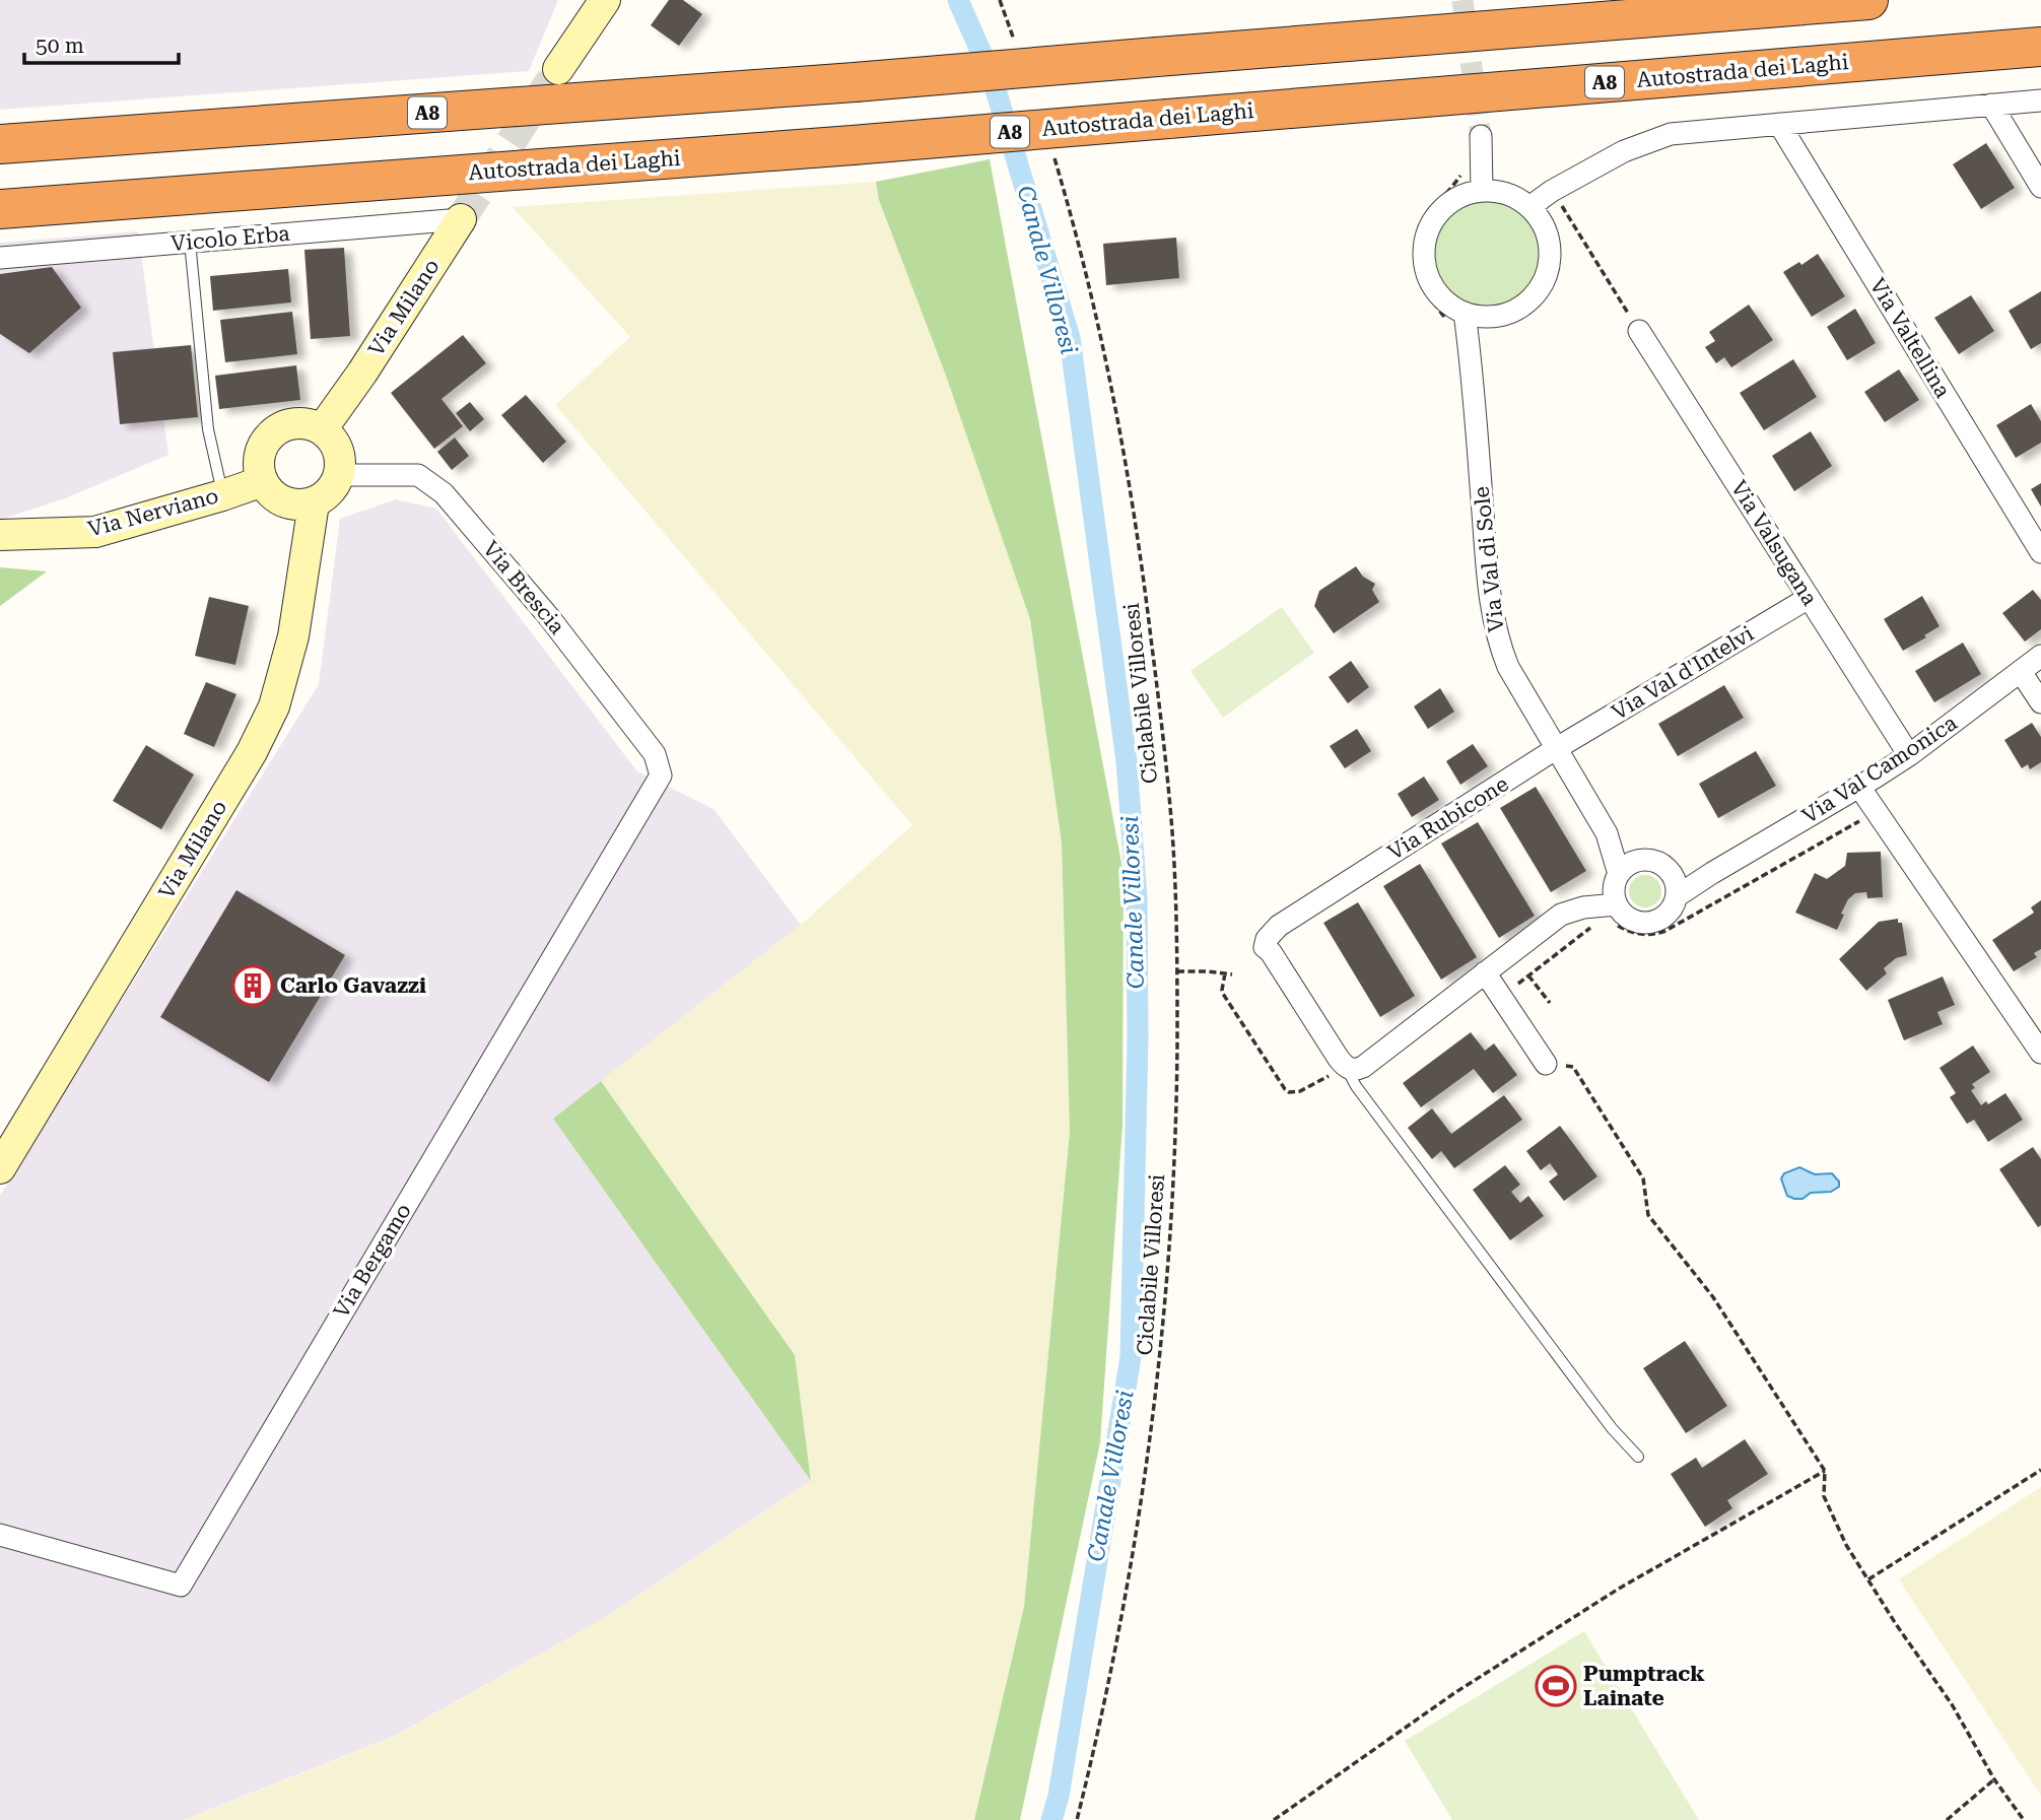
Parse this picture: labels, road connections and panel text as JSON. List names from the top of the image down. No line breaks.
{"streets":{"highway":["Autostrada dei Laghi","A8"],"street":["Vicolo Erba","Via Milano","Via Valtellina","Via Nerviano","Via Valsugana","Via Val di Sole","Via Brescia","Via Val d'Intelvi","Via Val Camonica","Via Rubicone","Via Bergamo"],"path":["Ciclabile Villoresi"]},"crossings":[["Vicolo Erba","Via Milano"],["Via Milano","Via Nerviano"],["Via Milano","Via Brescia"],["Via Nerviano","Via Brescia"],["Via Valsugana","Via Val d'Intelvi"],["Via Valsugana","Via Val Camonica"],["Via Val di Sole","Via Val d'Intelvi"],["Via Val di Sole","Via Rubicone"],["Via Brescia","Via Bergamo"],["Via Val d'Intelvi","Via Rubicone"]],"water":["Canale Villoresi"],"places":{"building":["Carlo Gavazzi"],"sports":["Pumptrack Lainate"]},"scale_bar":"50 m"}
